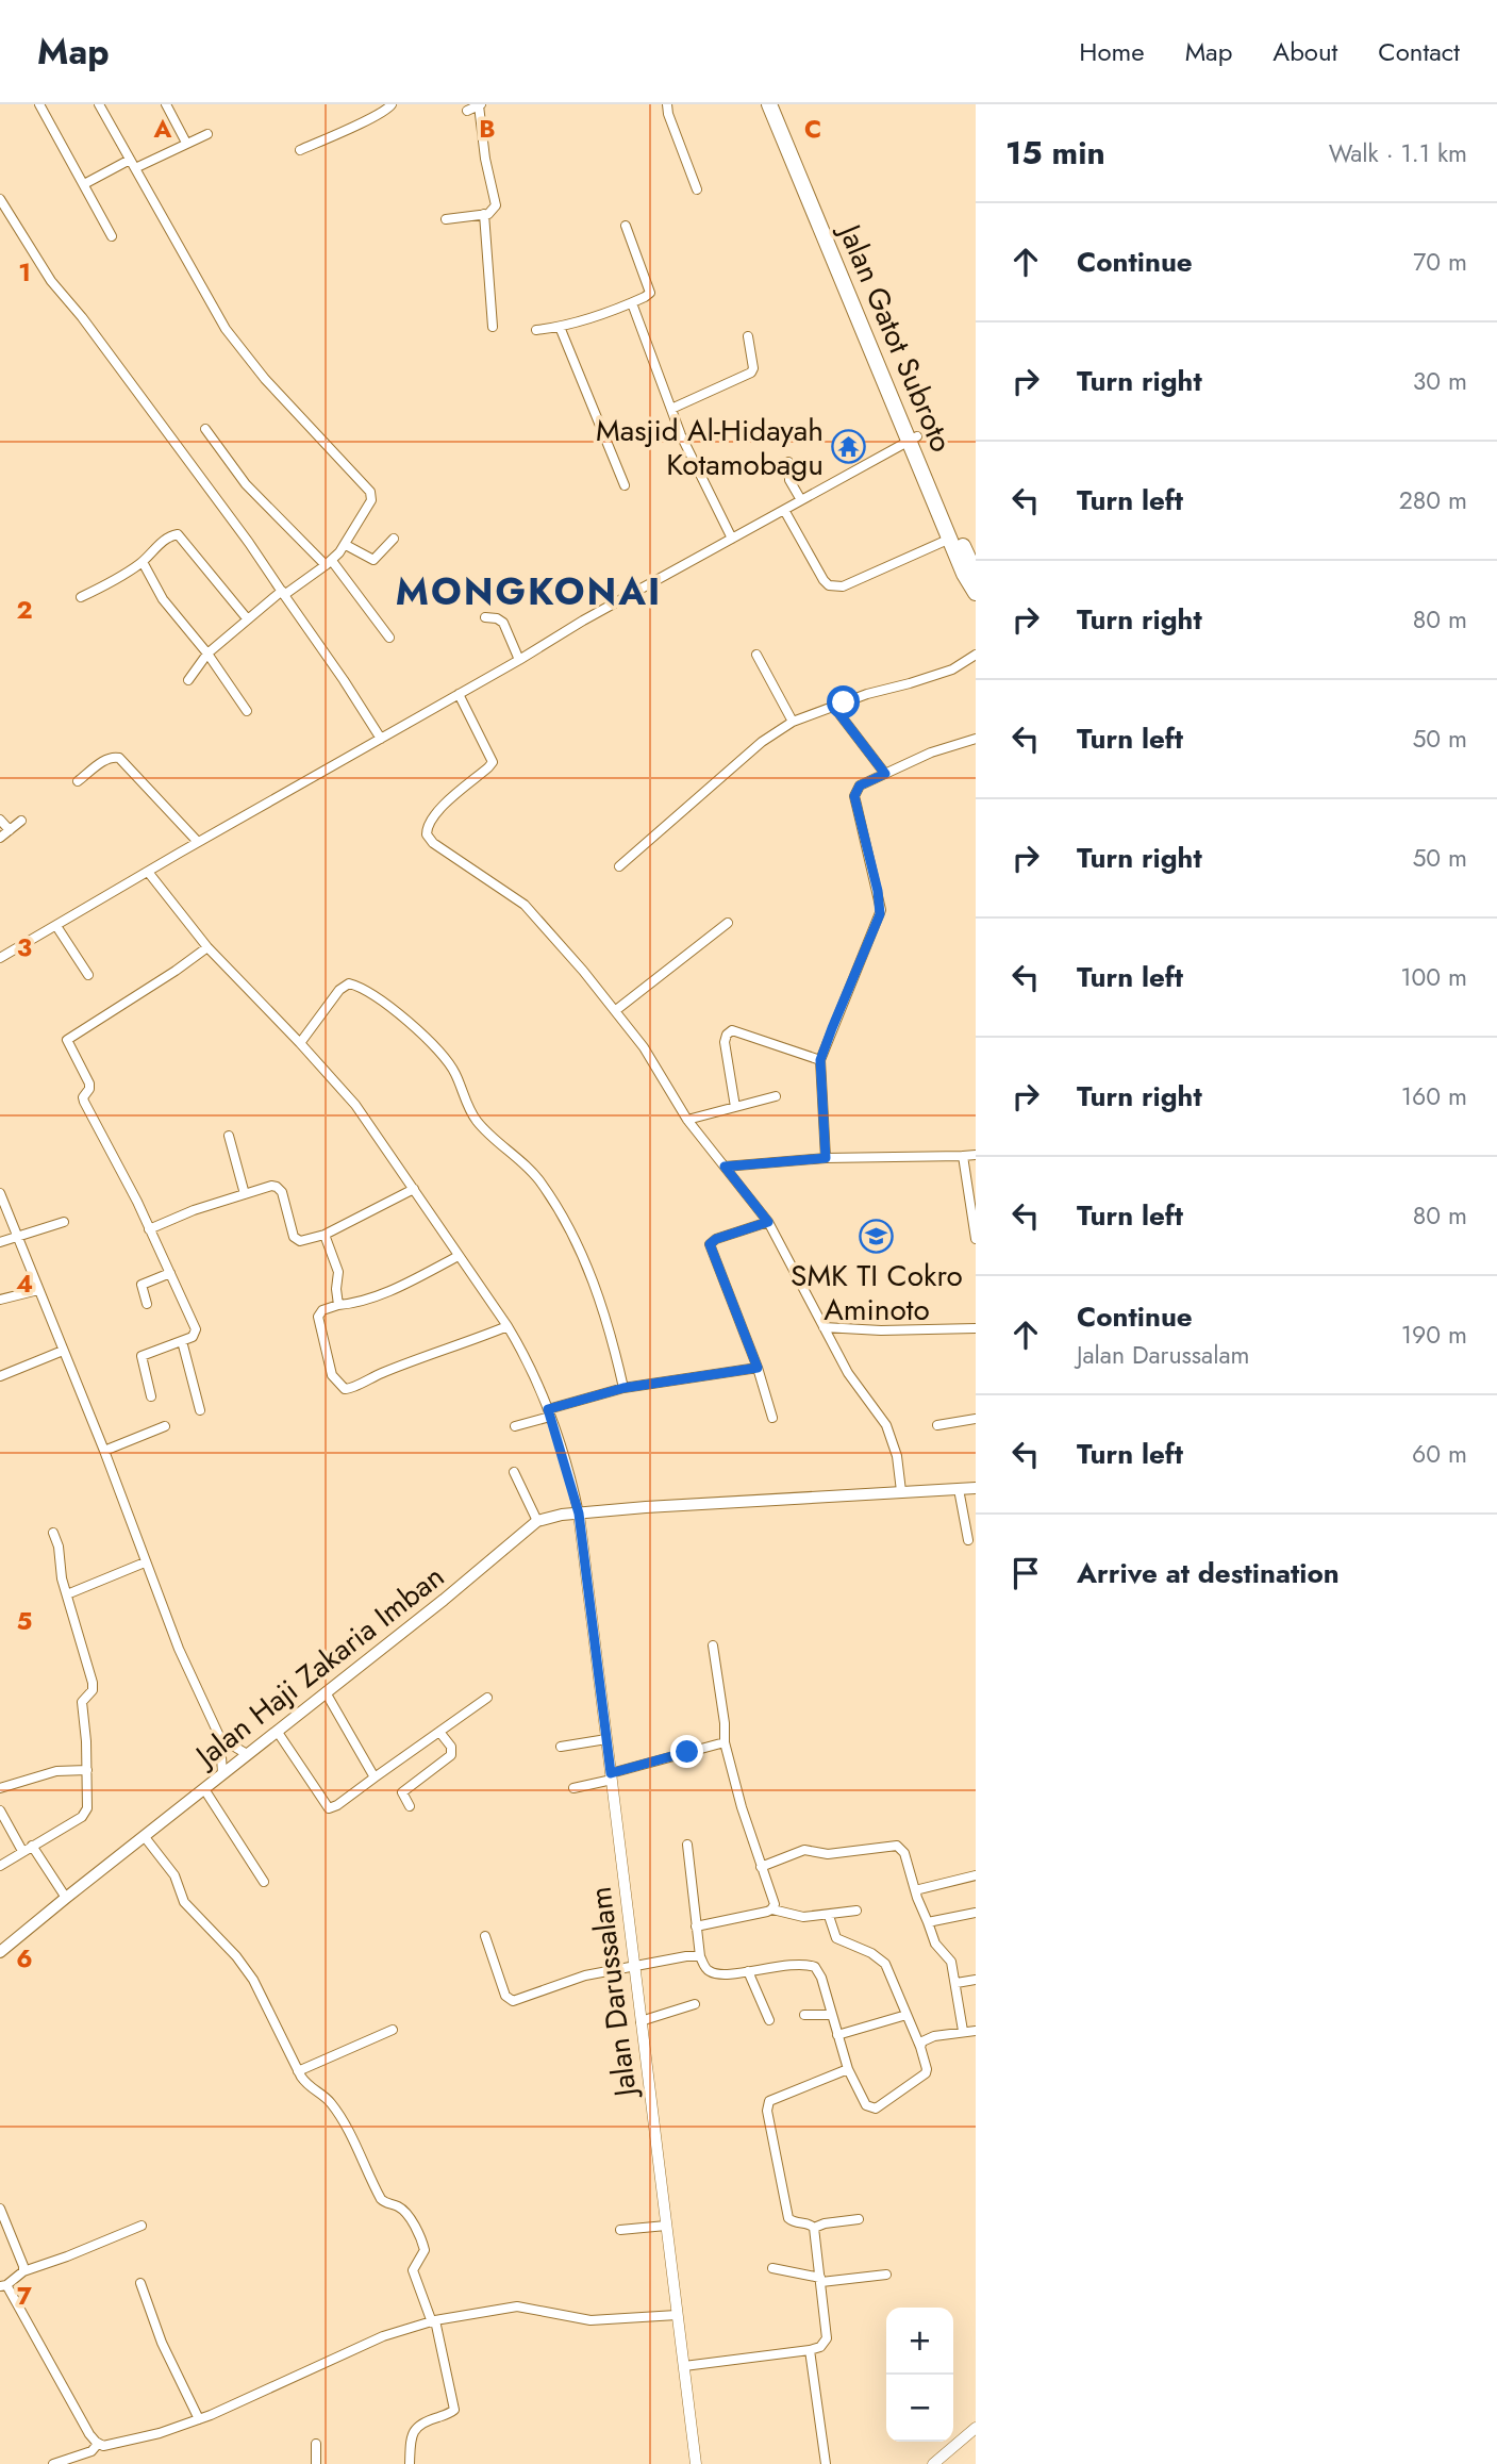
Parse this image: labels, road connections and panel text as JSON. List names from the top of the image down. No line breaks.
{"streets":{"highway":["Jalan Gatot Subroto"],"main road":["Jalan Haji Zakaria Imban"],"street":["Jalan Darussalam"]},"crossings":[["Jalan Haji Zakaria Imban","Jalan Darussalam"]],"districts":["MONGKONAI"],"places":{"temple":["Masjid Al-Hidayah Kotamobagu"],"school or university":["SMK TI Cokro Aminoto"]},"page":{"header":"Map","nav":["Home","Map","About","Contact"],"heading":["15 min","Walk · 1.1 km"],"list":[["Continue","70 m"],["Turn right","30 m"],["Turn left","280 m"],["Turn right","80 m"],["Turn left","50 m"],["Turn right","50 m"],["Turn left","100 m"],["Turn right","160 m"],["Turn left","80 m"],["Continue","Jalan Darussalam","190 m"],["Turn left","60 m"],"Arrive at destination"],"map_buttons":["+","−"]},"grid":{"columns":["A","B","C"],"rows":["1","2","3","4","5","6","7"]}}
